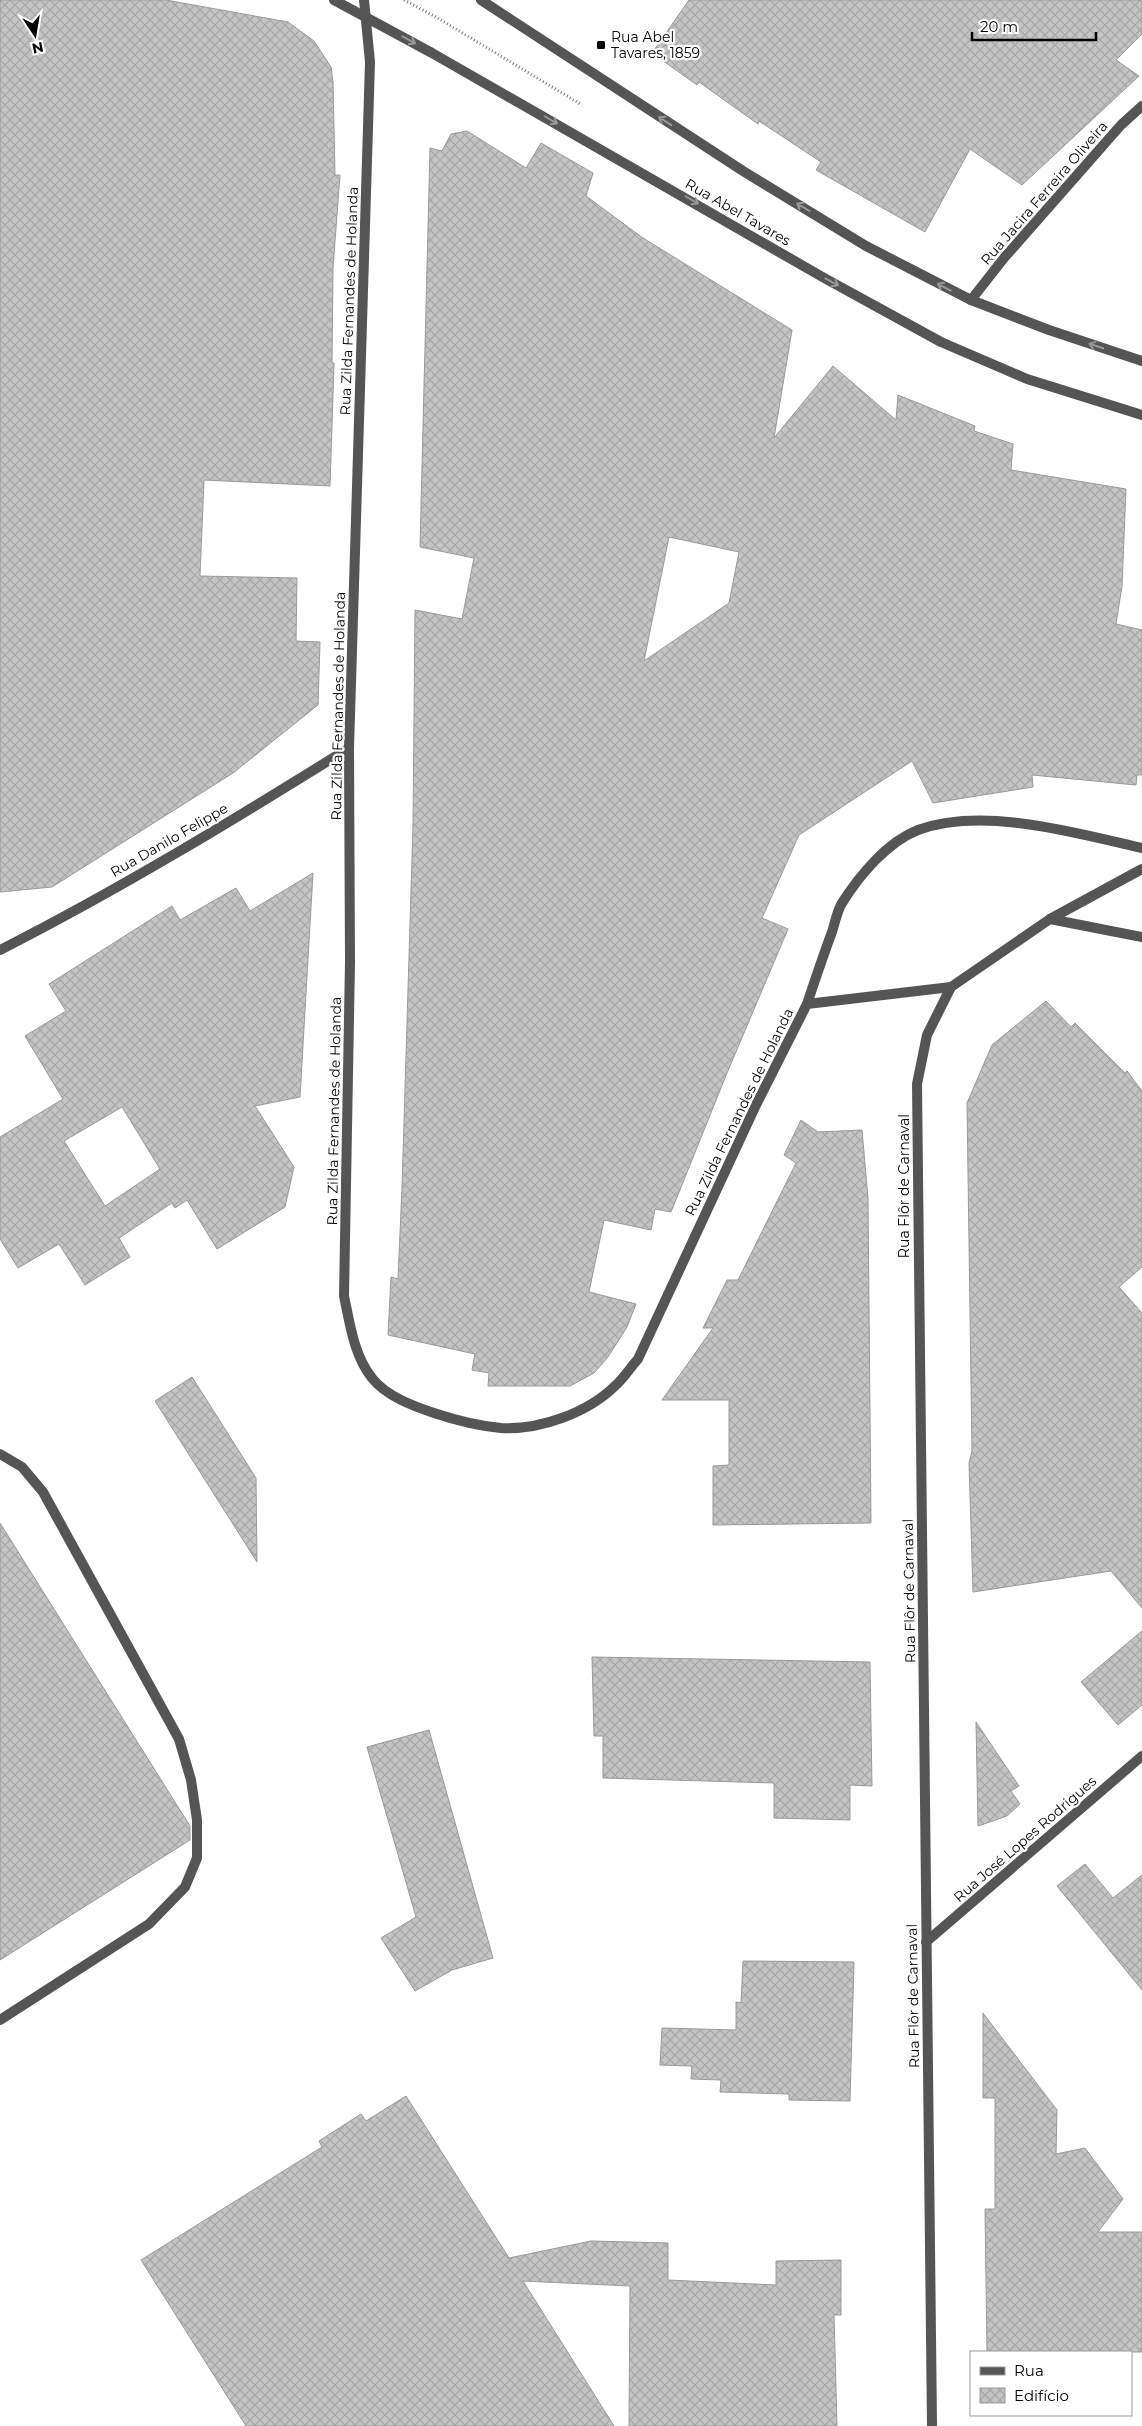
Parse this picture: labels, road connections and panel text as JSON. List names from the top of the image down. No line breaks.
{"streets":{"street":["Rua Jacira Ferreira Oliveira","Rua Abel Tavares","Rua Zilda Fernandes de Holanda","Rua Danilo Felippe","Rua Flôr de Carnaval","Rua José Lopes Rodrigues"]},"crossings":[["Rua Abel Tavares","Rua Zilda Fernandes de Holanda"],["Rua Zilda Fernandes de Holanda","Rua Danilo Felippe"],["Rua Zilda Fernandes de Holanda","Rua Flôr de Carnaval"],["Rua Flôr de Carnaval","Rua José Lopes Rodrigues"]],"places":{"transit":["Rua Abel Tavares, 1859"]},"legend":["Rua","Edifício"],"scale_bar":"20 m","north":"bottom"}
